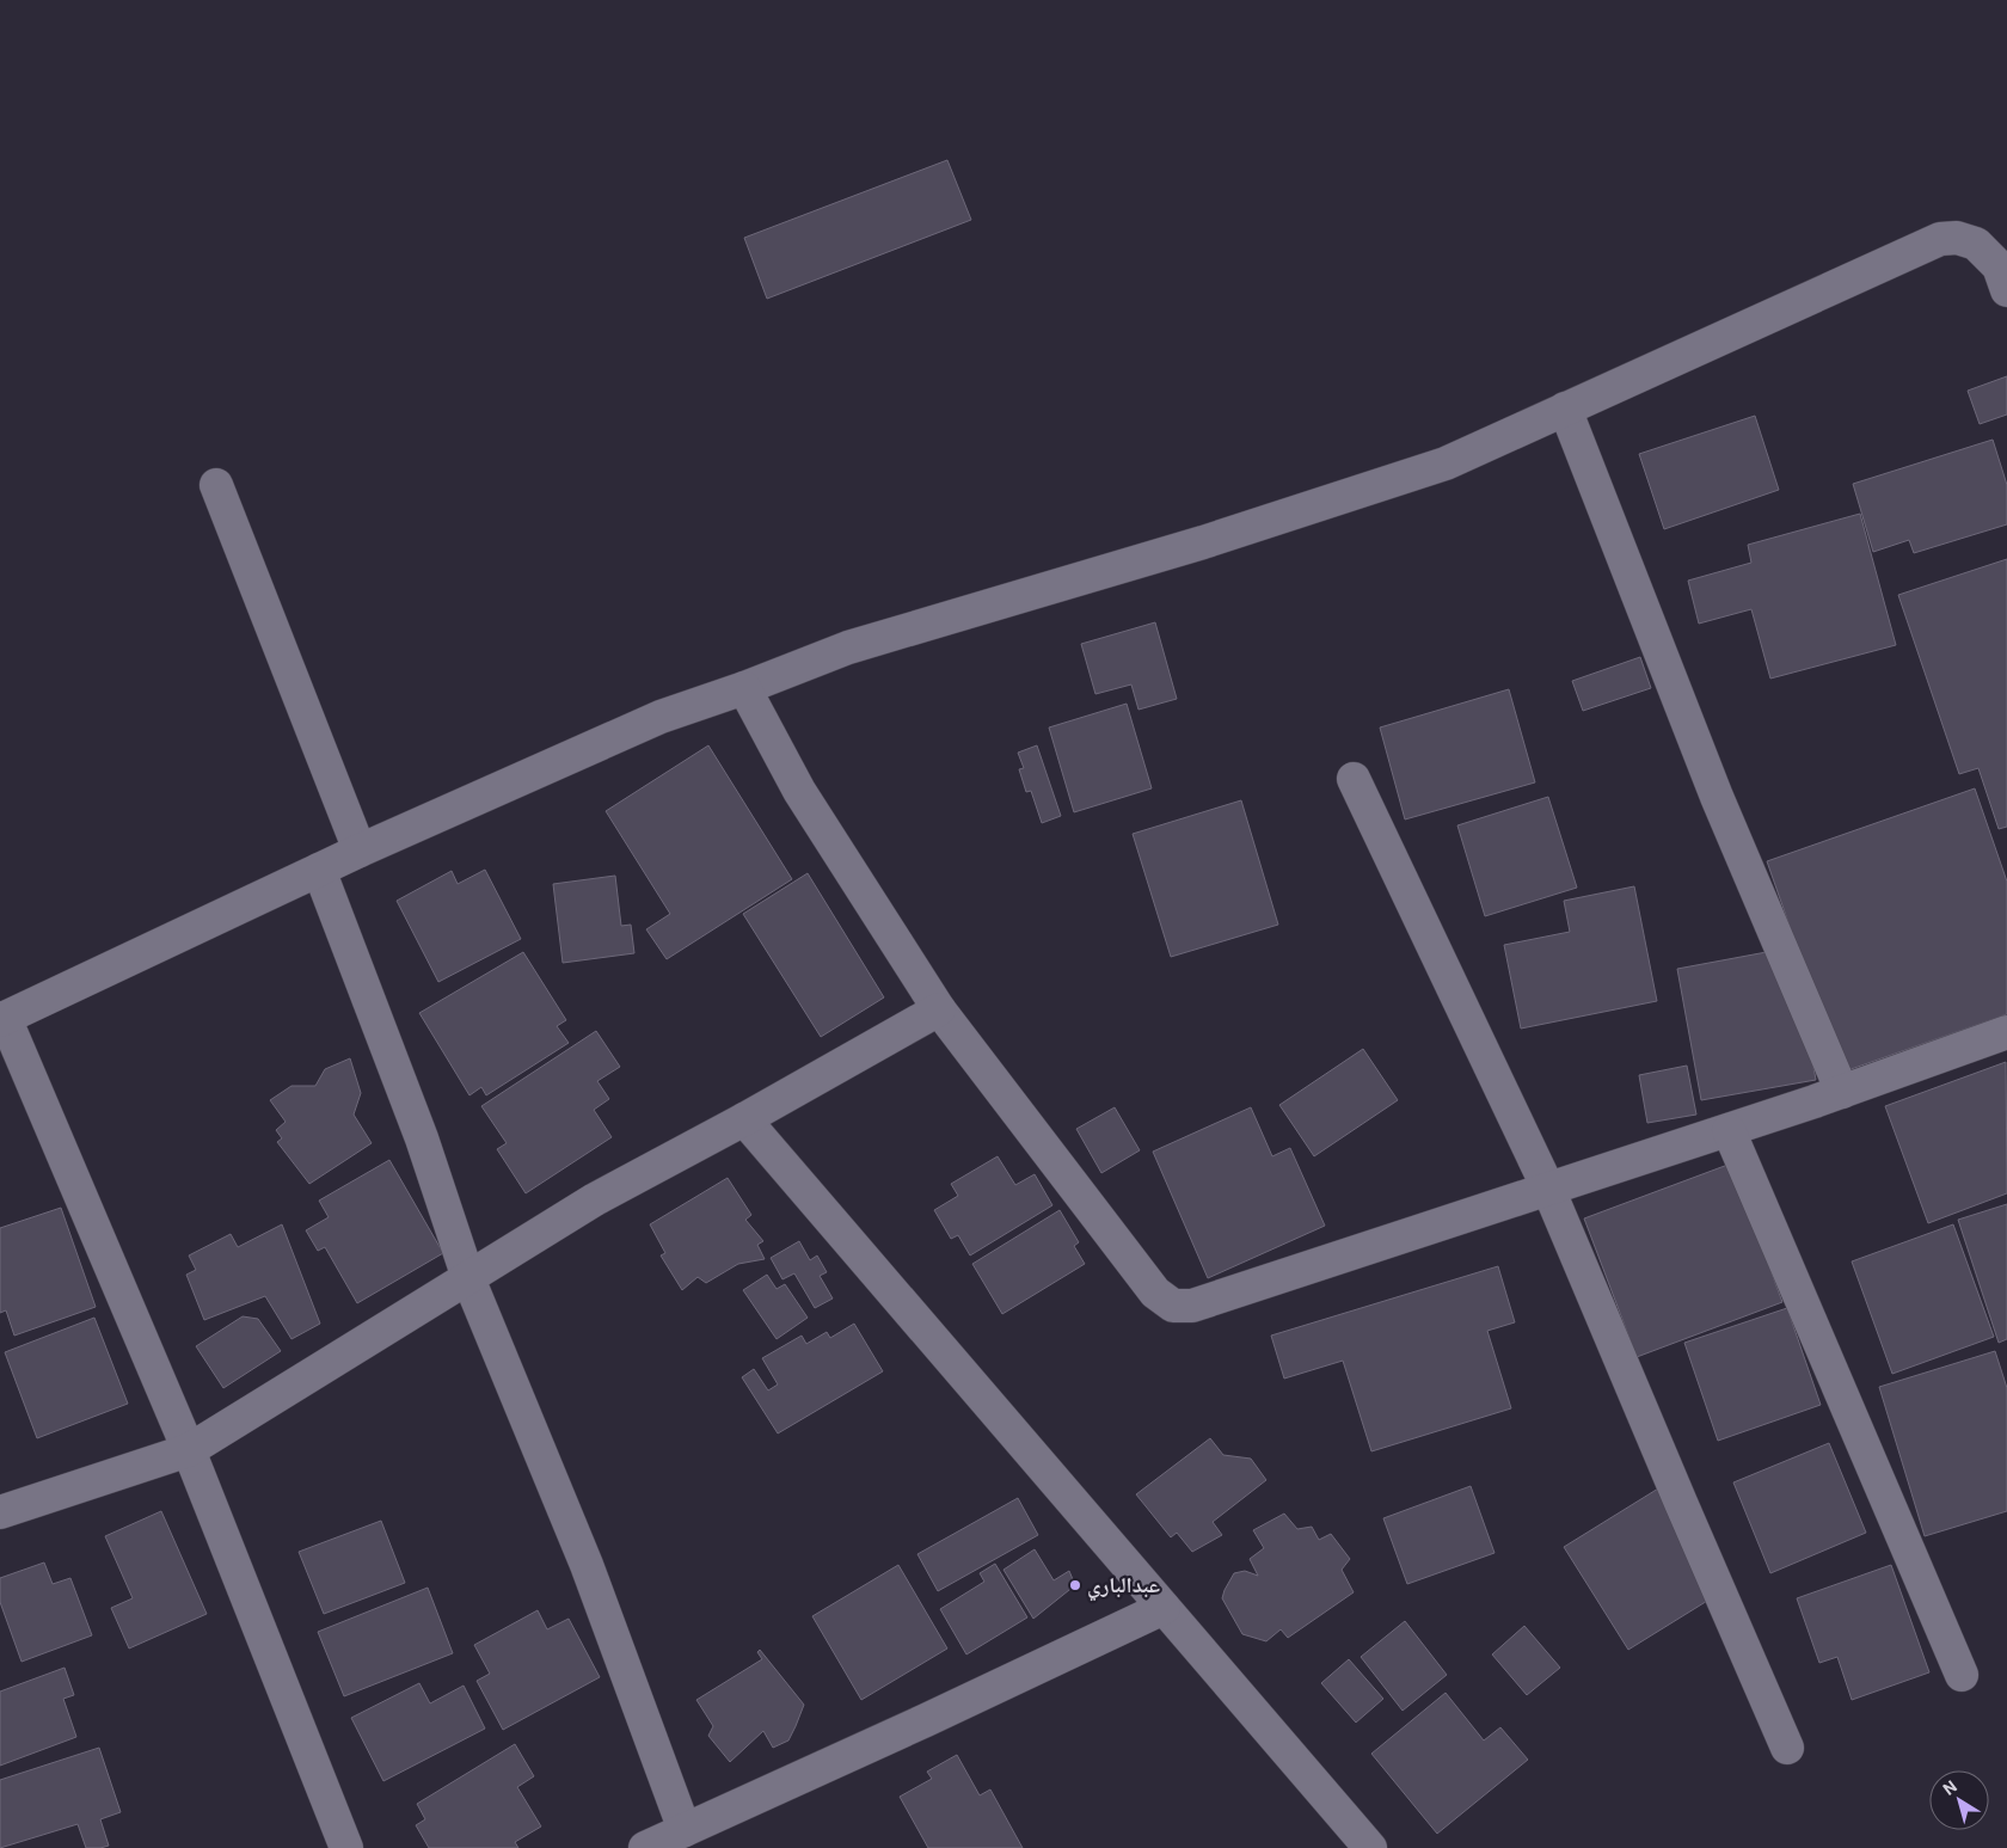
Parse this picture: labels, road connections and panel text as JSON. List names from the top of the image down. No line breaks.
{"places":["عبدالباري"],"north":"top left"}
